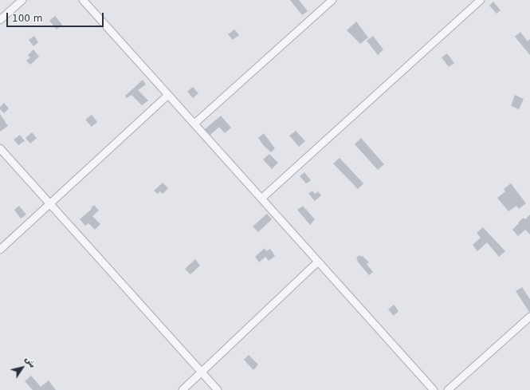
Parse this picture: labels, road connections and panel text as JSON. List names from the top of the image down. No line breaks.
{"scale_bar":"100 m","north":"top right"}
